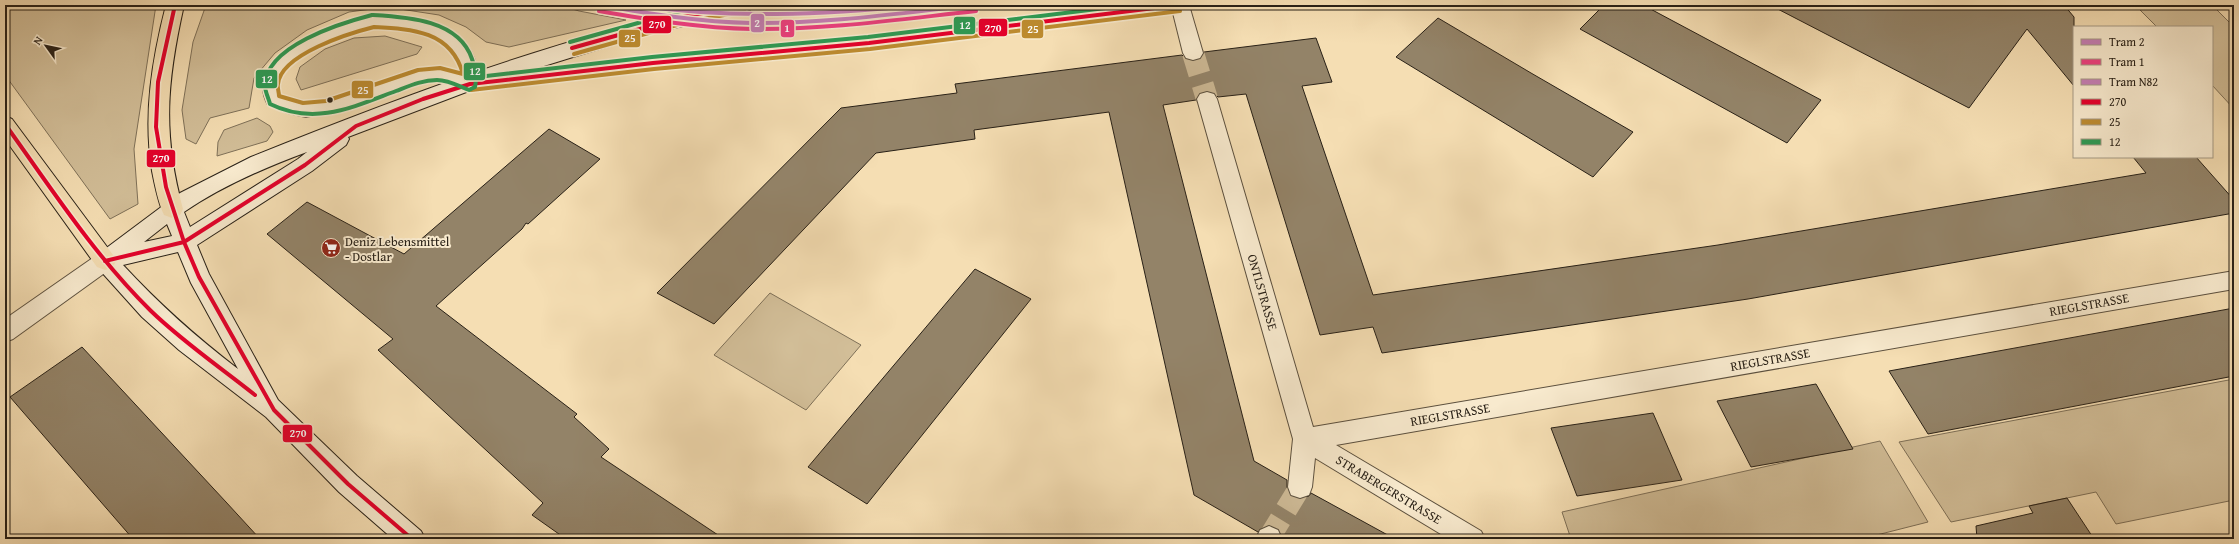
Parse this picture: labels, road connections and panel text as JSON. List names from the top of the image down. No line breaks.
{"streets":{"main road":["ONTLSTRASSE","RIEGLSTRASSE","STRABERGERSTRASSE"]},"crossings":[["ONTLSTRASSE","RIEGLSTRASSE"],["ONTLSTRASSE","STRABERGERSTRASSE"],["RIEGLSTRASSE","STRABERGERSTRASSE"]],"places":{"supermarket":["Deniz Lebensmittel - Dostlar"]},"lines":["tram line 2","tram line N82","transit line 270","transit line 12","tram line 1","transit line 25"],"legend":["Tram 2","Tram 1","Tram N82","270","25","12"],"north":"top left"}
